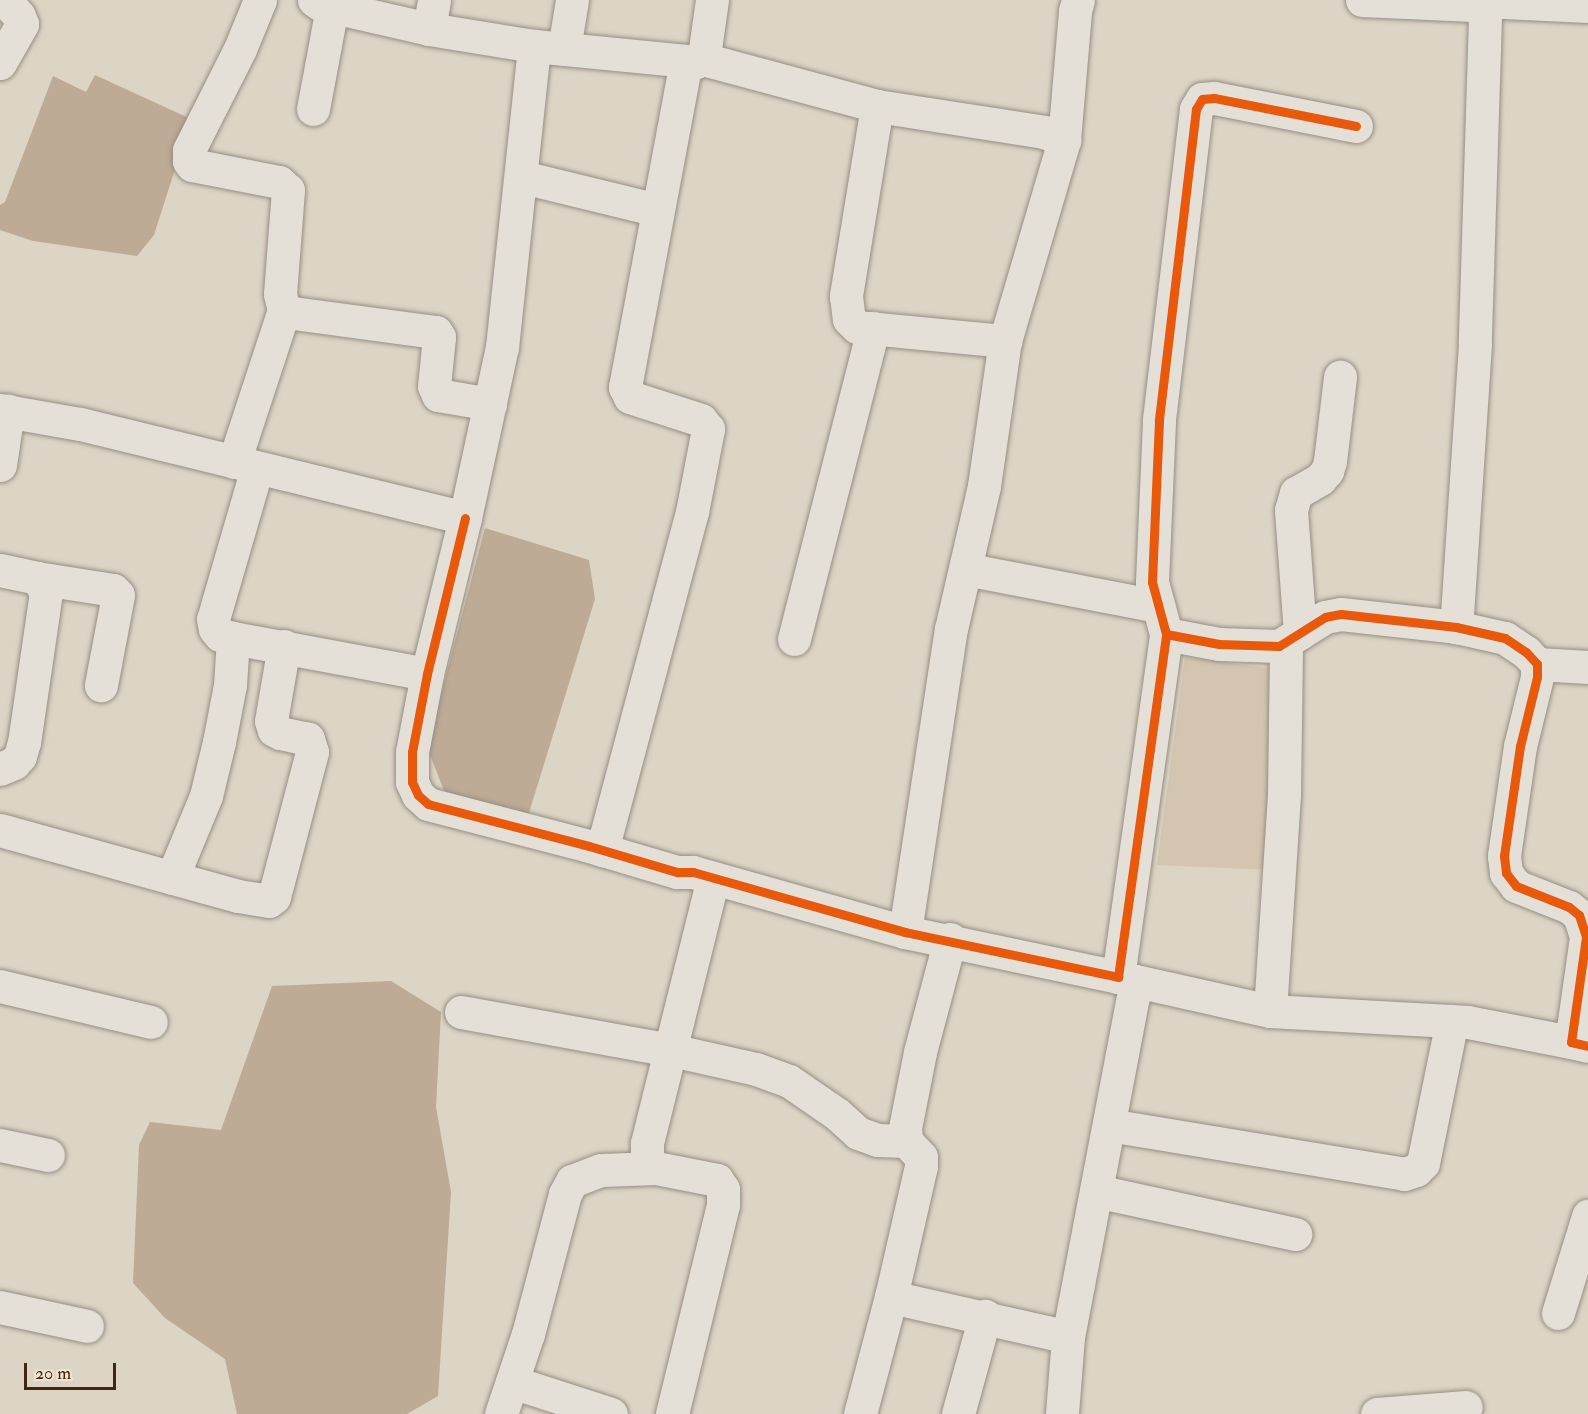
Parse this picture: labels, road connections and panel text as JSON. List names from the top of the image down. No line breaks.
{"scale_bar":"20 m"}
